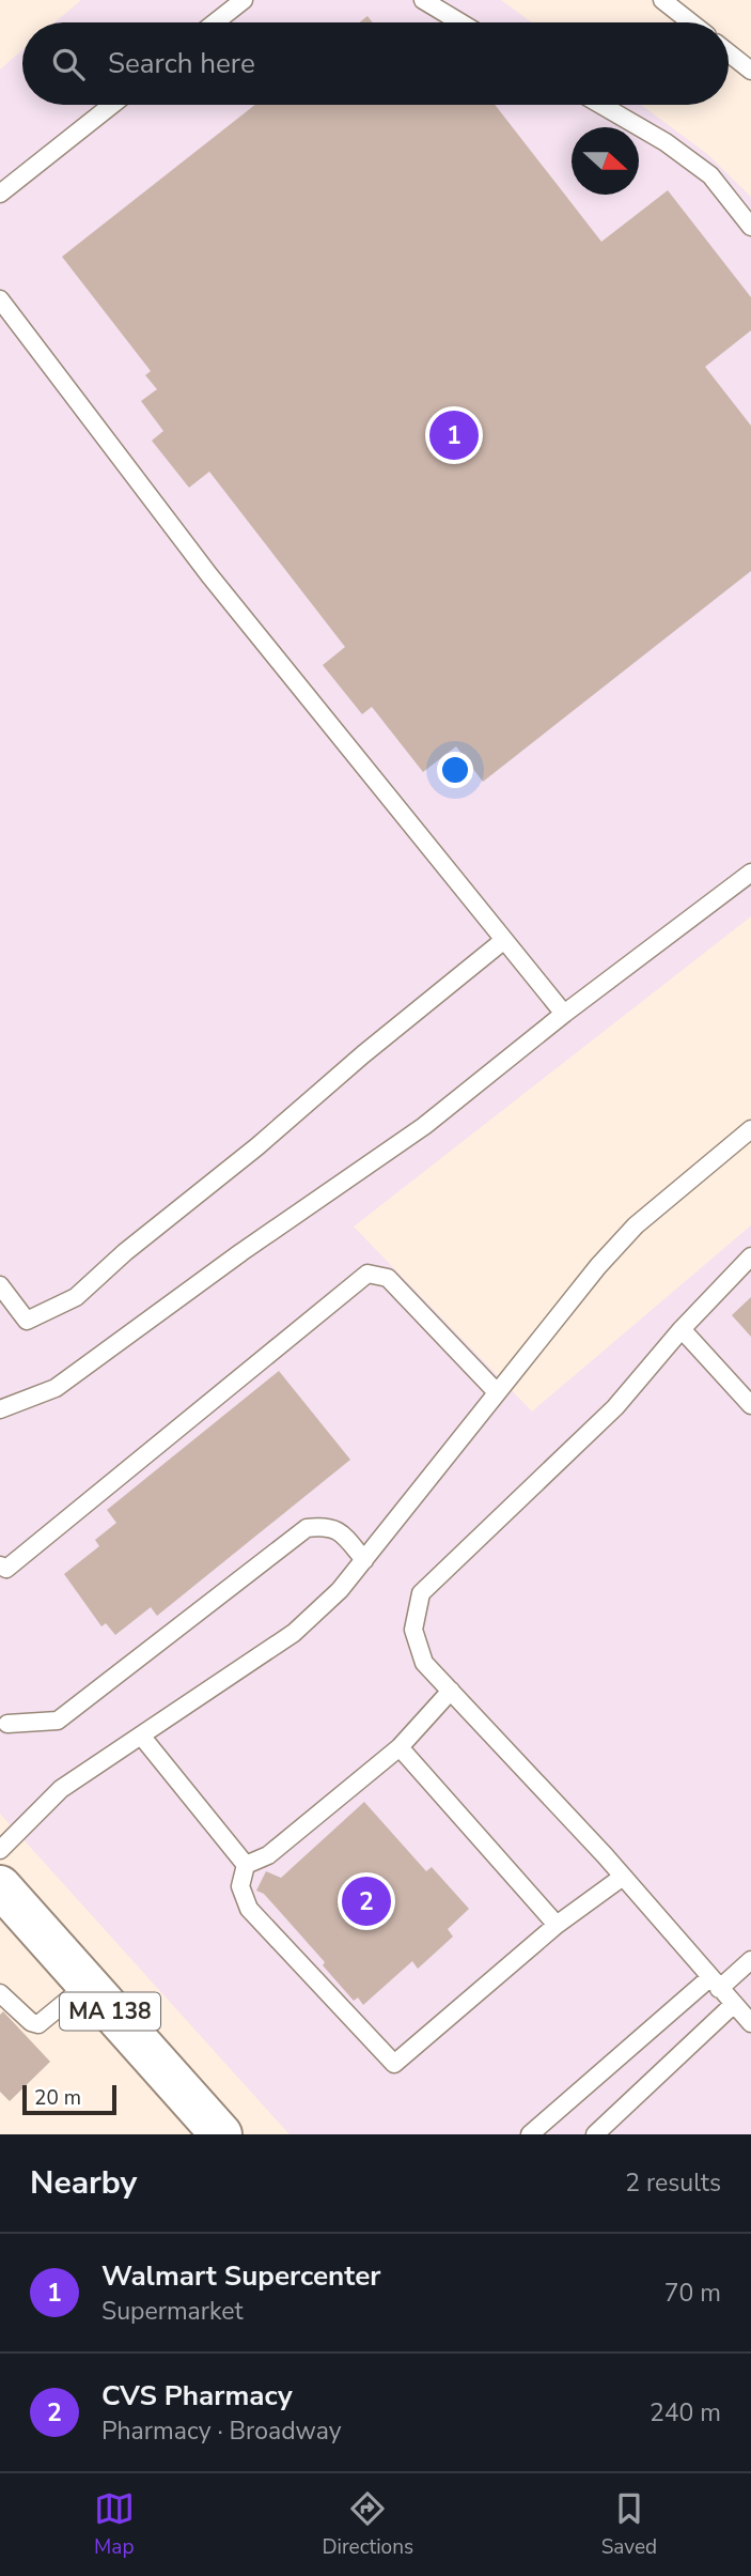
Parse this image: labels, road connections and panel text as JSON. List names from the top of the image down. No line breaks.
{"streets":{"main road":["MA 138"]},"scale_bar":"20 m","north":"right","page":{"search":"Search here","pins":["1","2"],"scale":"20 m","heading":["Nearby","2 results"],"list":[{"mark":"1","name":"Walmart Supercenter","note":"Supermarket","value":"70 m"},{"mark":"2","name":"CVS Pharmacy","note":"Pharmacy · Broadway","value":"240 m"}],"nav":["Map","Directions","Saved"]}}
